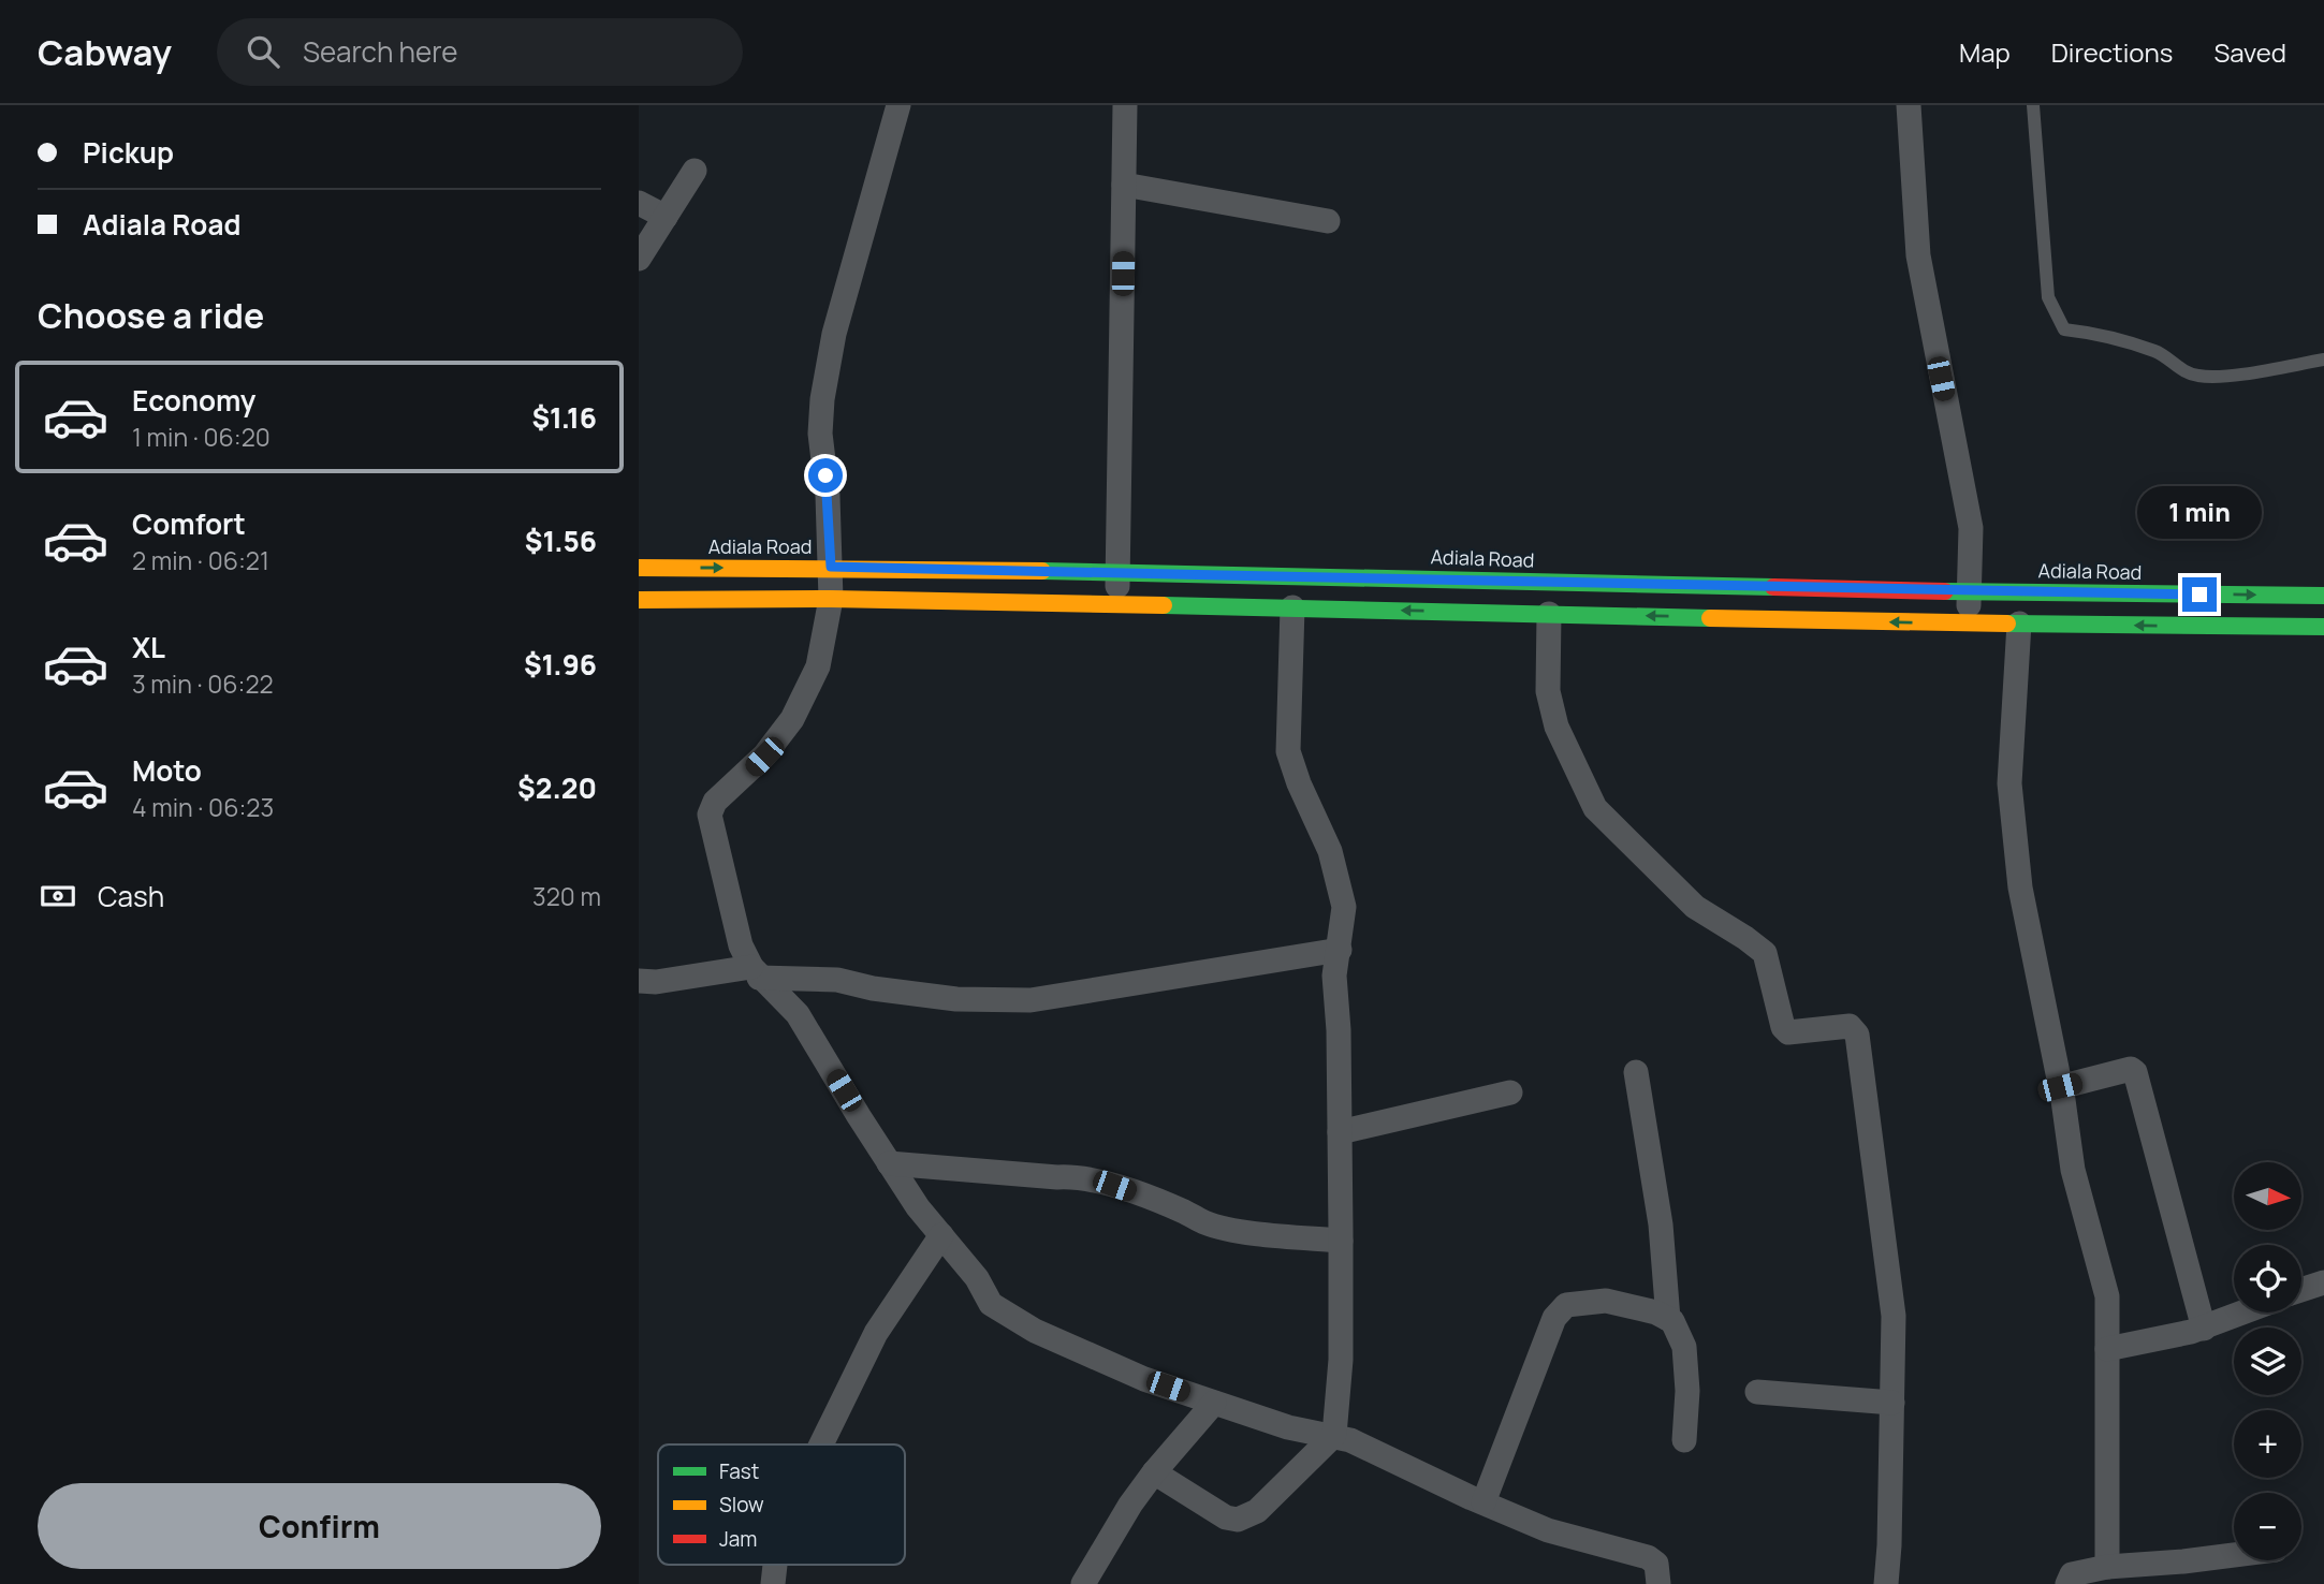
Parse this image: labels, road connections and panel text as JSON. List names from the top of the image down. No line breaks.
{"streets":{"main road":["Adiala Road"]},"legend":["Fast","Slow","Jam"],"north":"right","page":{"header":"Cabway","search":"Search here","nav":["Map","Directions","Saved"],"banner":["Pickup","Adiala Road"],"heading":"Choose a ride","list":[{"name":"Economy","note":"1 min · 06:20","value":"$1.16"},{"name":"Comfort","note":"2 min · 06:21","value":"$1.56"},{"name":"XL","note":"3 min · 06:22","value":"$1.96"},{"name":"Moto","note":"4 min · 06:23","value":"$2.20"}],"bubble":"1 min","pay":["Cash","320 m"],"map_buttons":["+","−"],"buttons":"Confirm"}}
